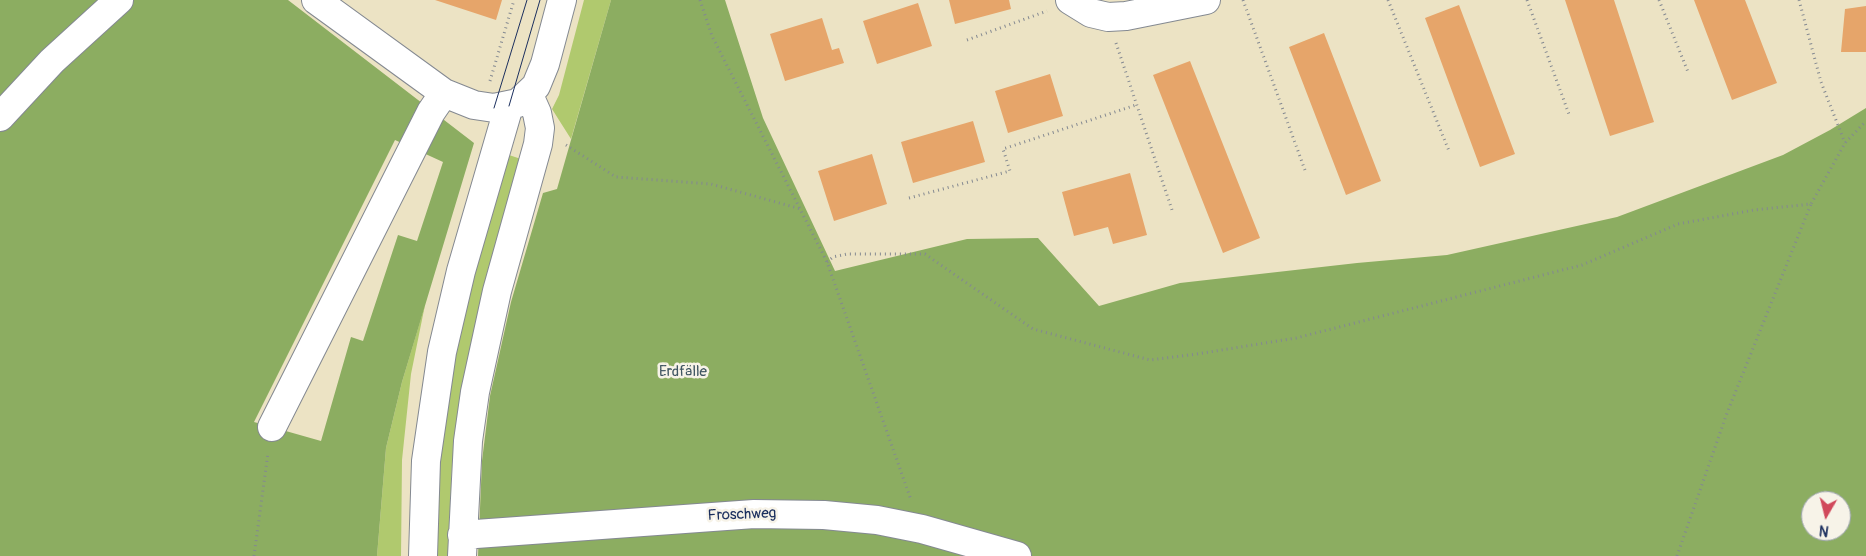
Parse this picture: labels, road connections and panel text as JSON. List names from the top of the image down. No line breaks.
{"streets":{"street":["Froschweg"]},"parks":["Erdfälle"],"north":"bottom"}
